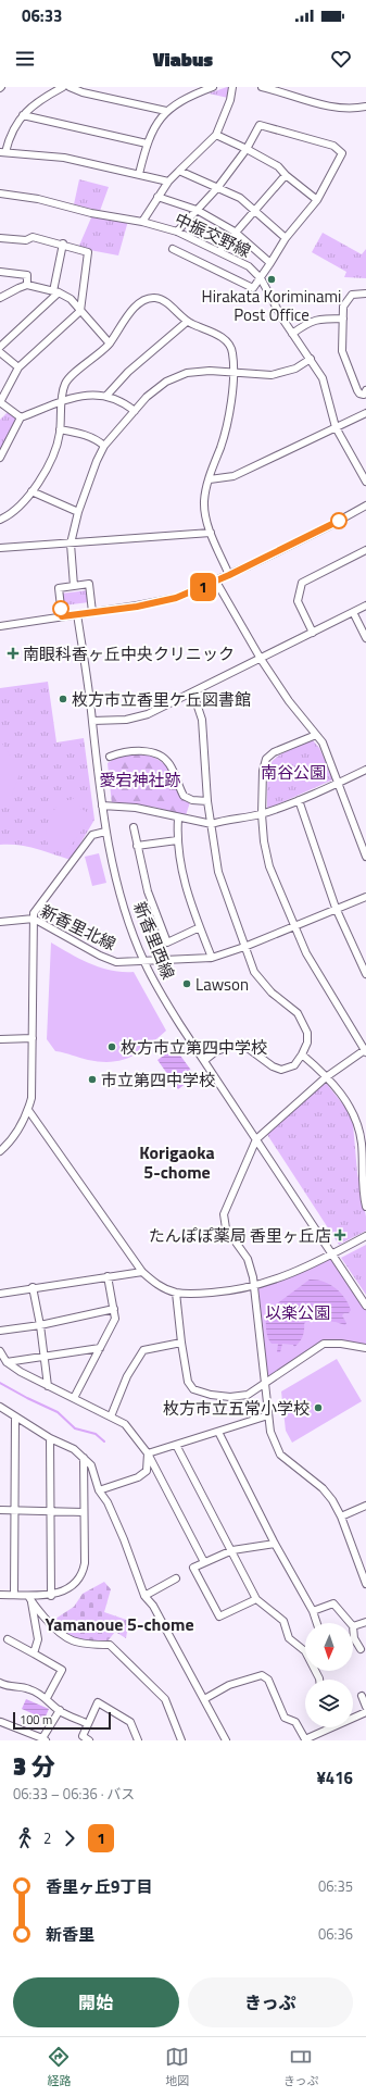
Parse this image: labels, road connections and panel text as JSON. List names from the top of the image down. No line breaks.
{"streets":{"street":["中振交野線","新香里北線","新香里西線"]},"crossings":[["新香里北線","新香里西線"]],"districts":["Korigaoka 5-chome","Yamanoue 5-chome"],"parks":["南谷公園","愛宕神社跡","以楽公園"],"places":{"other":["Hirakata Koriminami Post Office","枚方市立香里ケ丘図書館","Lawson","枚方市立第四中学校","市立第四中学校","枚方市立五常小学校"],"health":["南眼科香ヶ丘中央クリニック","たんぽぽ薬局 香里ヶ丘店"]},"lines":["bus line 1"],"scale_bar":"100 m","north":"bottom","page":{"status":"06:33","header":"Viabus","on_map":"1","scale":"100 m","heading":["3 分","06:33 – 06:36 · バス","¥416"],"legs":["2","1"],"list":[{"name":"香里ヶ丘9丁目","value":"06:35"},{"name":"新香里","value":"06:36"}],"buttons":["開始","きっぷ"],"tabs":["経路","地図","きっぷ"]}}
